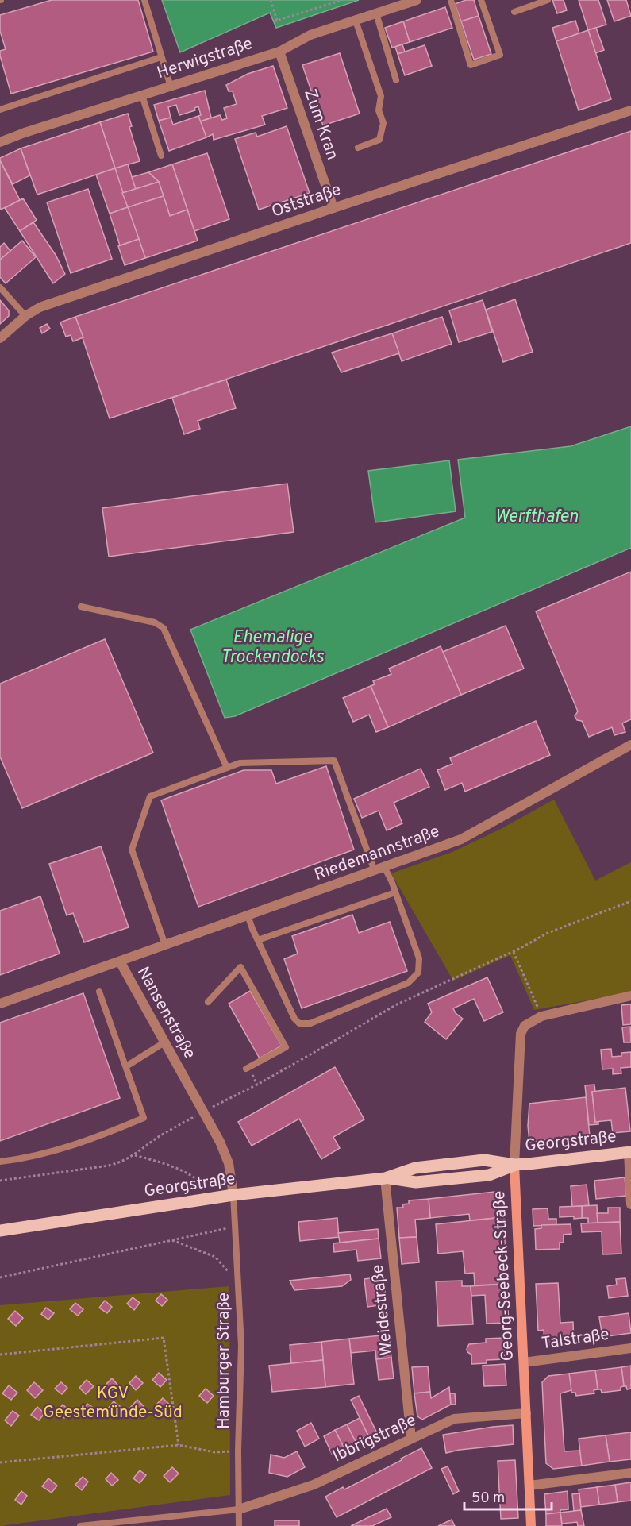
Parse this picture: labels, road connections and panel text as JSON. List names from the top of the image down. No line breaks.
{"streets":{"main road":["Georgstraße"],"street":["Herwigstraße","Zum Kran","Oststraße","Riedemannstraße","Nansenstraße","Georg-Seebeck-Straße","Weidestraße","Talstraße","Ibbrigstraße"],"lane":["Hamburger Straße"]},"crossings":[["Herwigstraße","Zum Kran"],["Zum Kran","Oststraße"],["Riedemannstraße","Nansenstraße"],["Nansenstraße","Georgstraße"],["Nansenstraße","Hamburger Straße"],["Georgstraße","Georg-Seebeck-Straße"],["Georgstraße","Weidestraße"],["Georgstraße","Hamburger Straße"],["Georg-Seebeck-Straße","Talstraße"],["Georg-Seebeck-Straße","Ibbrigstraße"],["Weidestraße","Ibbrigstraße"],["Hamburger Straße","Ibbrigstraße"]],"water":["Werfthafen","Ehemalige Trockendocks"],"parks":["KGV Geestemünde-Süd"],"scale_bar":"50 m"}
